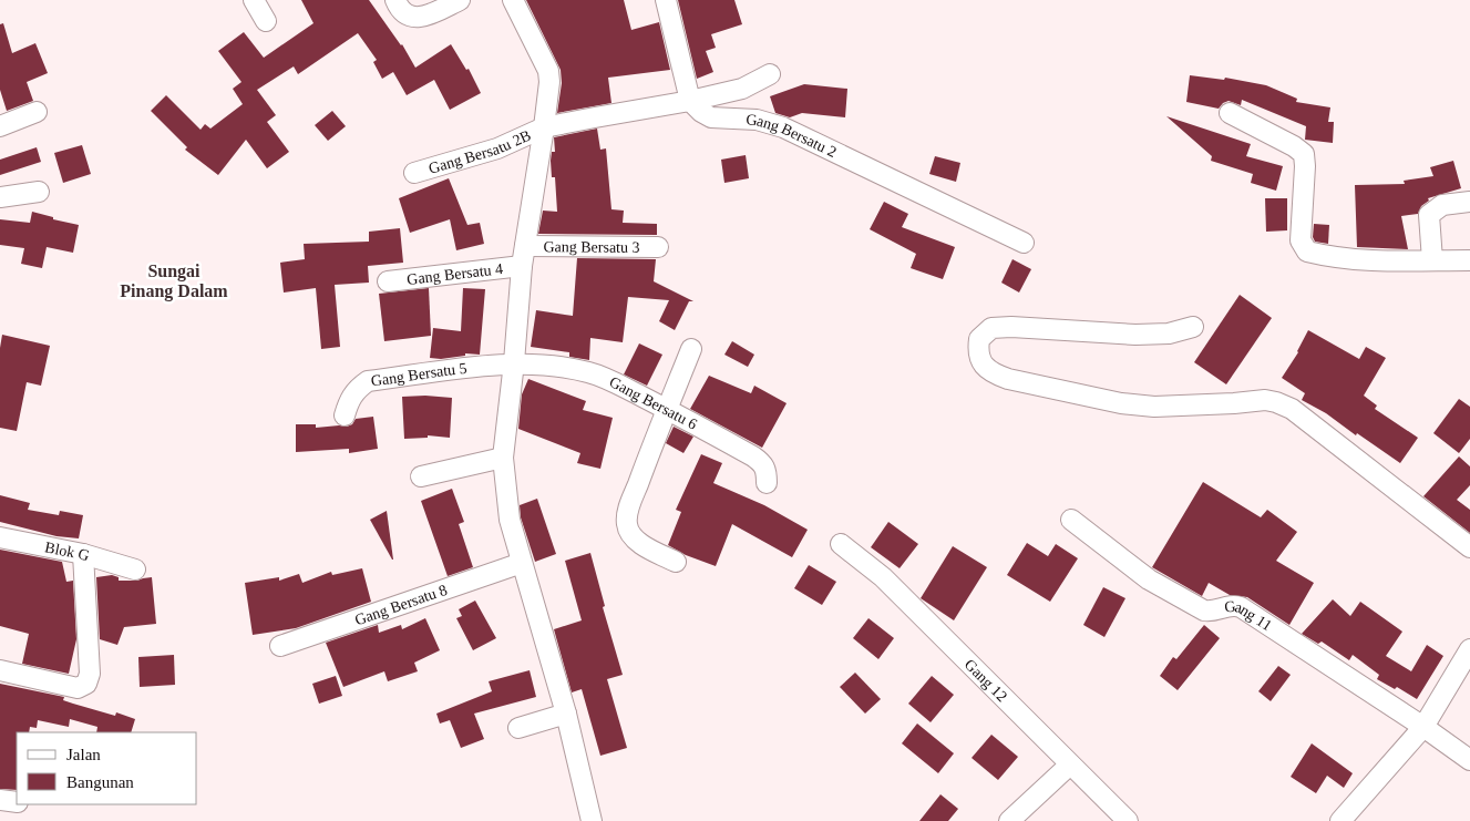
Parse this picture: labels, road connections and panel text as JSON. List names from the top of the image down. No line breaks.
{"streets":{"street":["Gang Bersatu 2","Gang Bersatu 2B","Gang Bersatu 3","Gang Bersatu 4","Gang Bersatu 5","Gang Bersatu 6","Blok G","Gang Bersatu 8","Gang 11","Gang 12"]},"crossings":[["Gang Bersatu 5","Gang Bersatu 6"]],"districts":["Sungai Pinang Dalam"],"legend":["Jalan","Bangunan"]}
